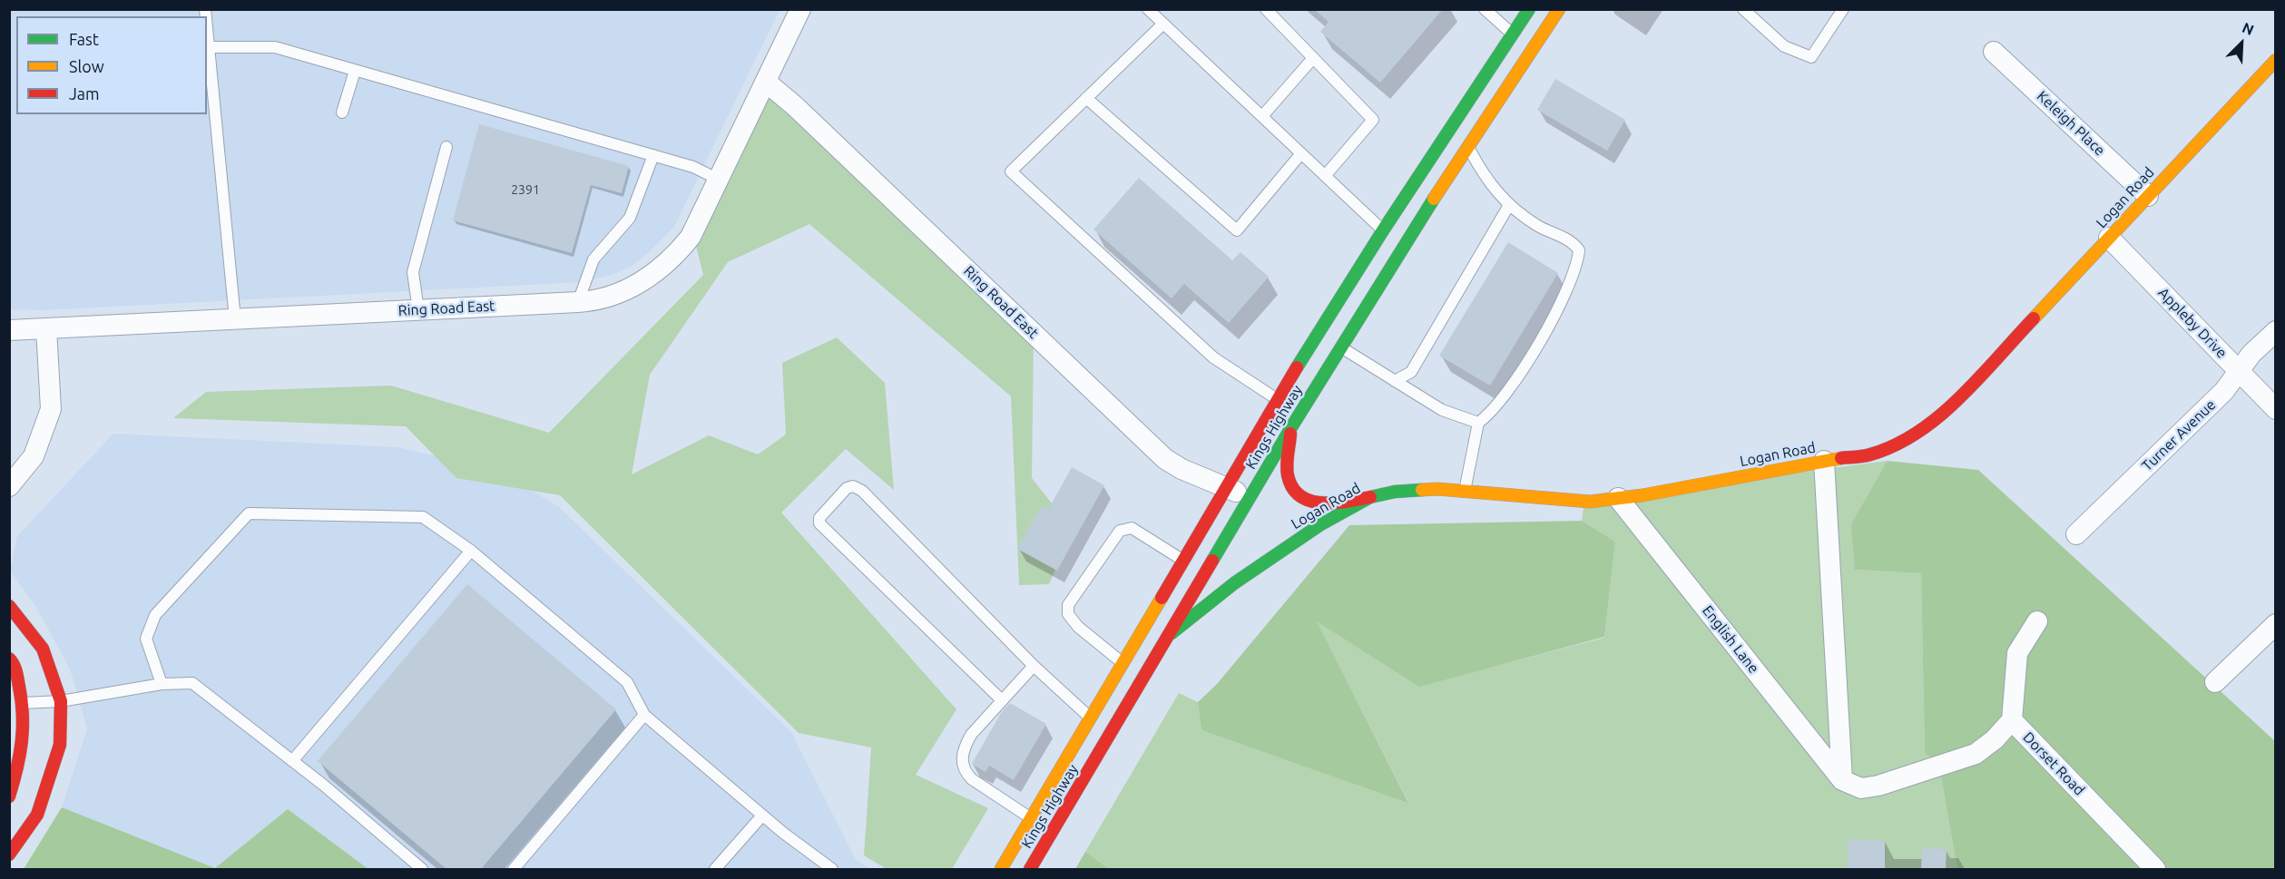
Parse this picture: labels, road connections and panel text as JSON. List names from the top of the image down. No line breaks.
{"streets":{"main road":["Logan Road","Kings Highway"],"street":["Keleigh Place","Ring Road East","Appleby Drive","Turner Avenue","English Lane","Dorset Road"]},"crossings":[["Keleigh Place","Logan Road"],["Logan Road","Appleby Drive"],["Logan Road","Kings Highway"],["Logan Road","English Lane"],["Ring Road East","Kings Highway"],["Appleby Drive","Turner Avenue"],["English Lane","Dorset Road"]],"house_numbers":["2391"],"legend":["Fast","Slow","Jam"],"north":"top right"}
